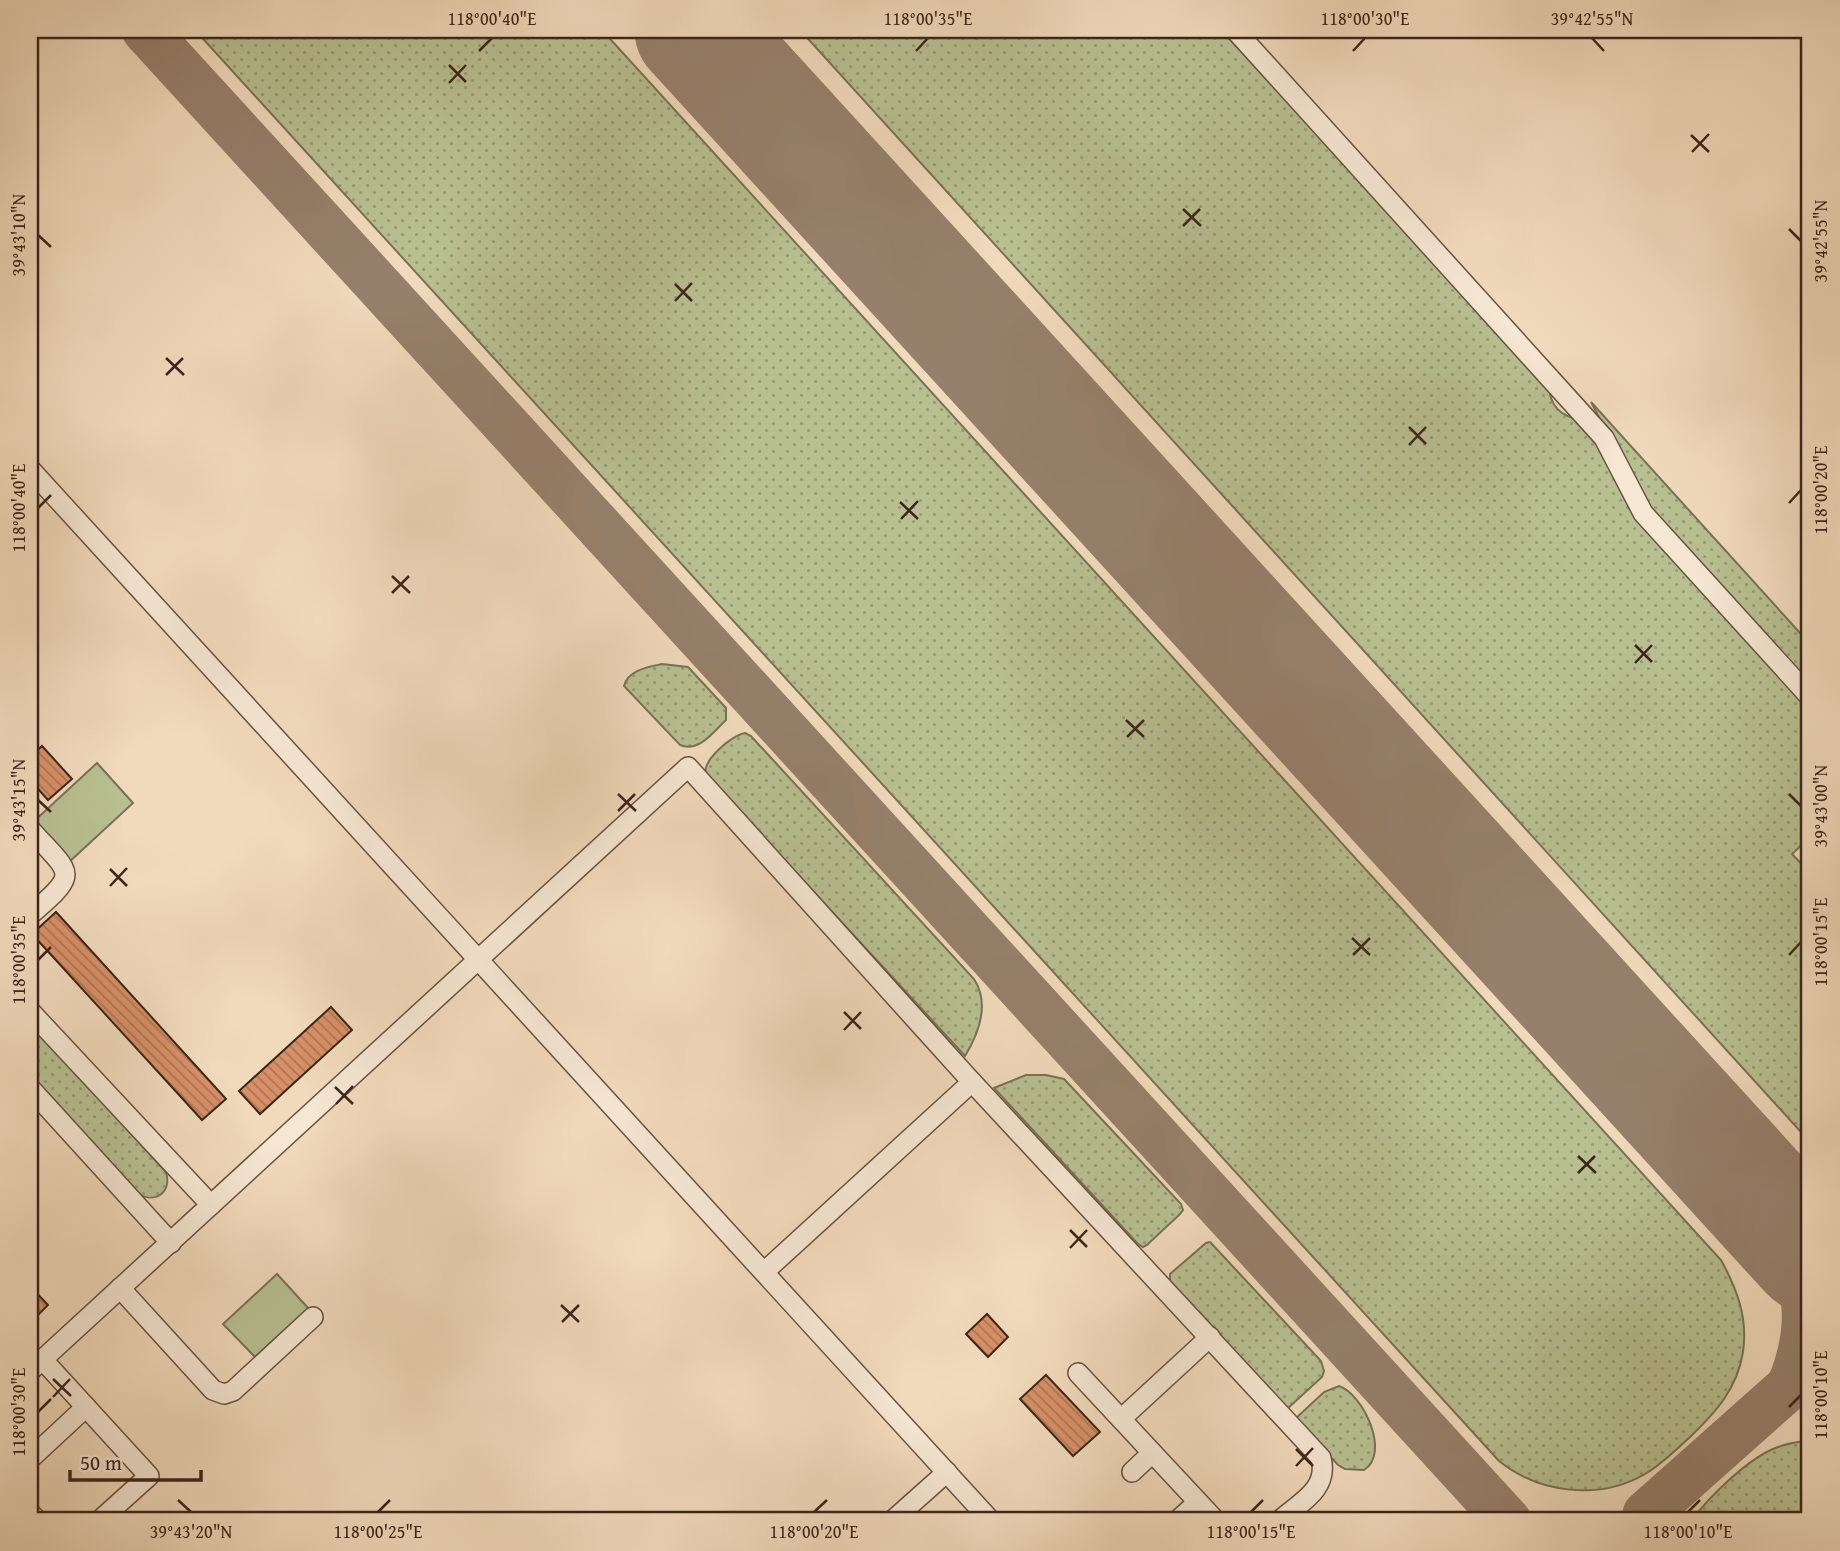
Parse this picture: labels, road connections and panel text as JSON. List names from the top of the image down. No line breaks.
{"scale_bar":"50 m","coordinates":["118°00'40\"E","118°00'35\"E","118°00'30\"E","39°42'55\"N","39°43'10\"N","118°00'20\"E","39°43'15\"N","39°43'00\"N","118°00'15\"E","118°00'10\"E","39°43'20\"N","118°00'25\"E"]}
